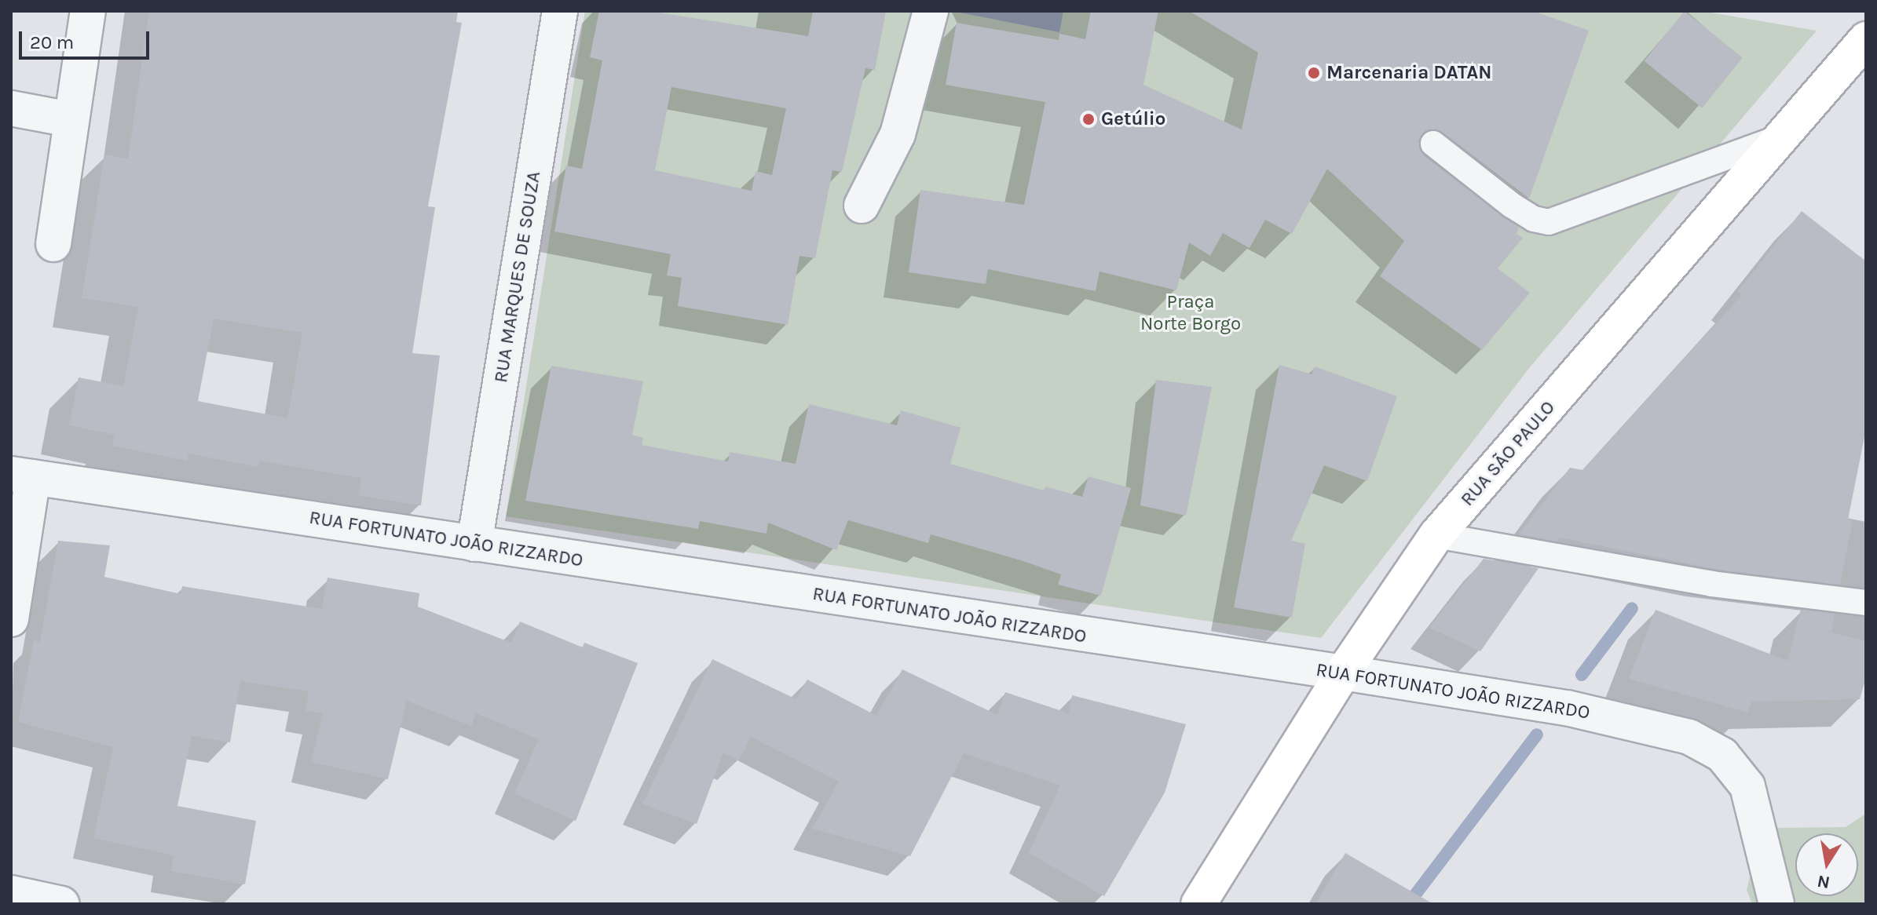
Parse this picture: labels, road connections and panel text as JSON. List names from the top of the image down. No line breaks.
{"streets":{"main road":["RUA SÃO PAULO"],"street":["RUA MARQUES DE SOUZA","RUA FORTUNATO JOÃO RIZZARDO"]},"crossings":[["RUA MARQUES DE SOUZA","RUA FORTUNATO JOÃO RIZZARDO"],["RUA SÃO PAULO","RUA FORTUNATO JOÃO RIZZARDO"]],"parks":["Praça Norte Borgo"],"places":["Marcenaria DATAN","Getúlio"],"scale_bar":"20 m","north":"bottom"}
